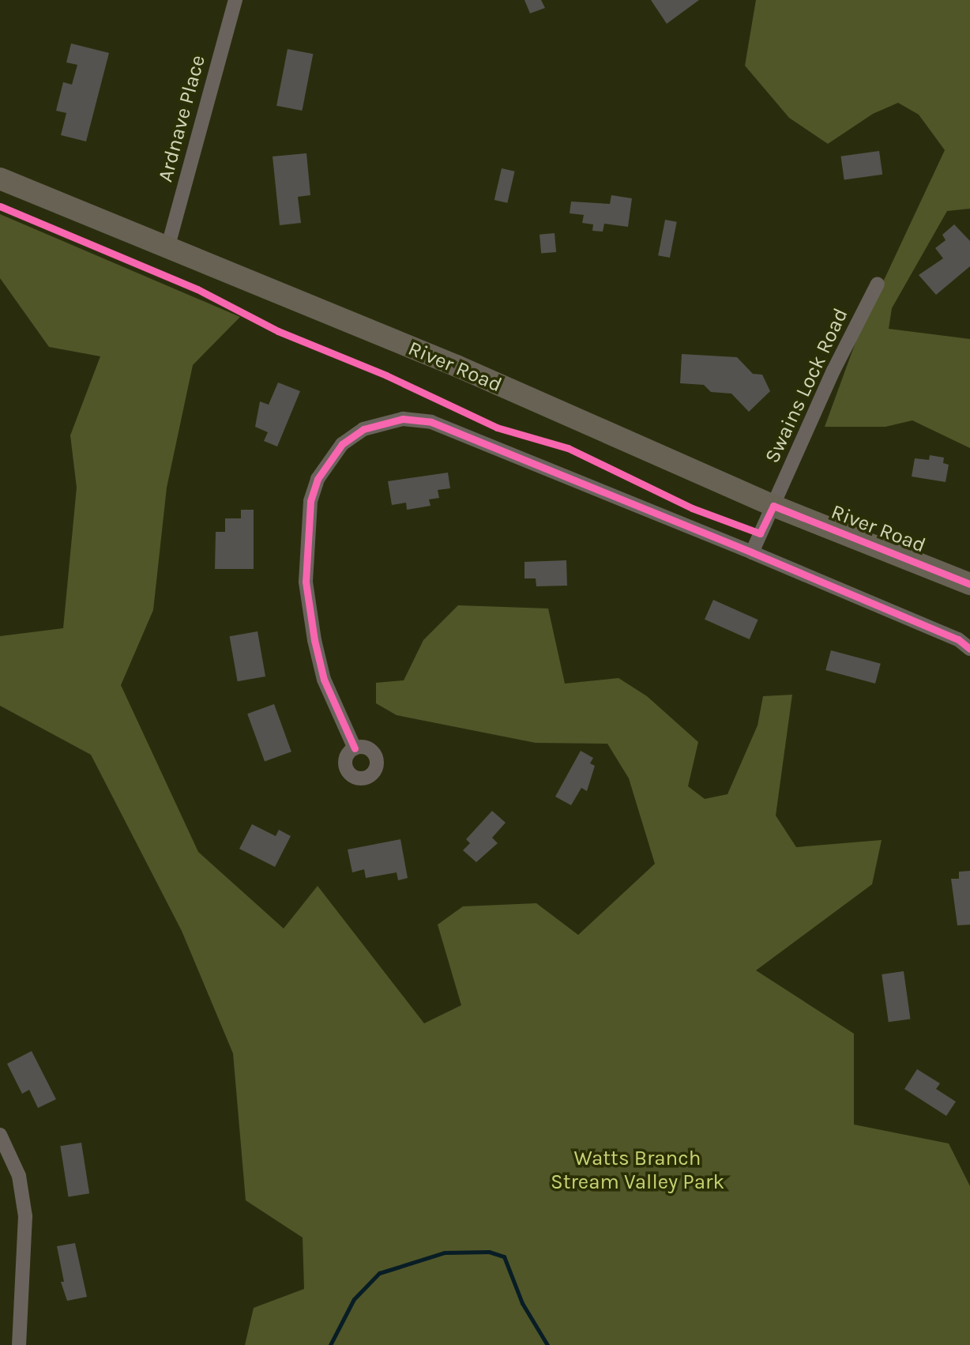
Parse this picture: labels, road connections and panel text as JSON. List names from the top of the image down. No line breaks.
{"streets":{"main road":["River Road"],"street":["Ardnave Place","Swains Lock Road"]},"crossings":[["Ardnave Place","River Road"],["River Road","Swains Lock Road"]],"parks":["Watts Branch Stream Valley Park"]}
